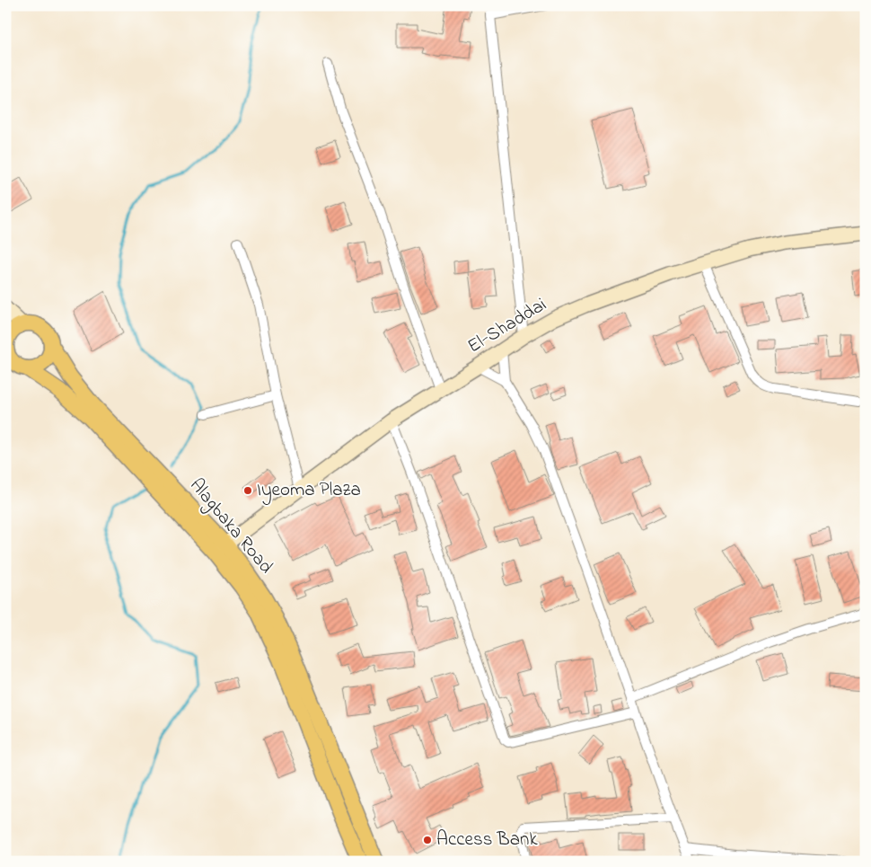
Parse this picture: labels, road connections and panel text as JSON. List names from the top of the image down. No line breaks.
{"streets":{"main road":["Alagbaka Road"],"street":["El-Shaddai"]},"crossings":[["El-Shaddai","Alagbaka Road"]],"places":["Iyeoma Plaza","Access Bank"]}
